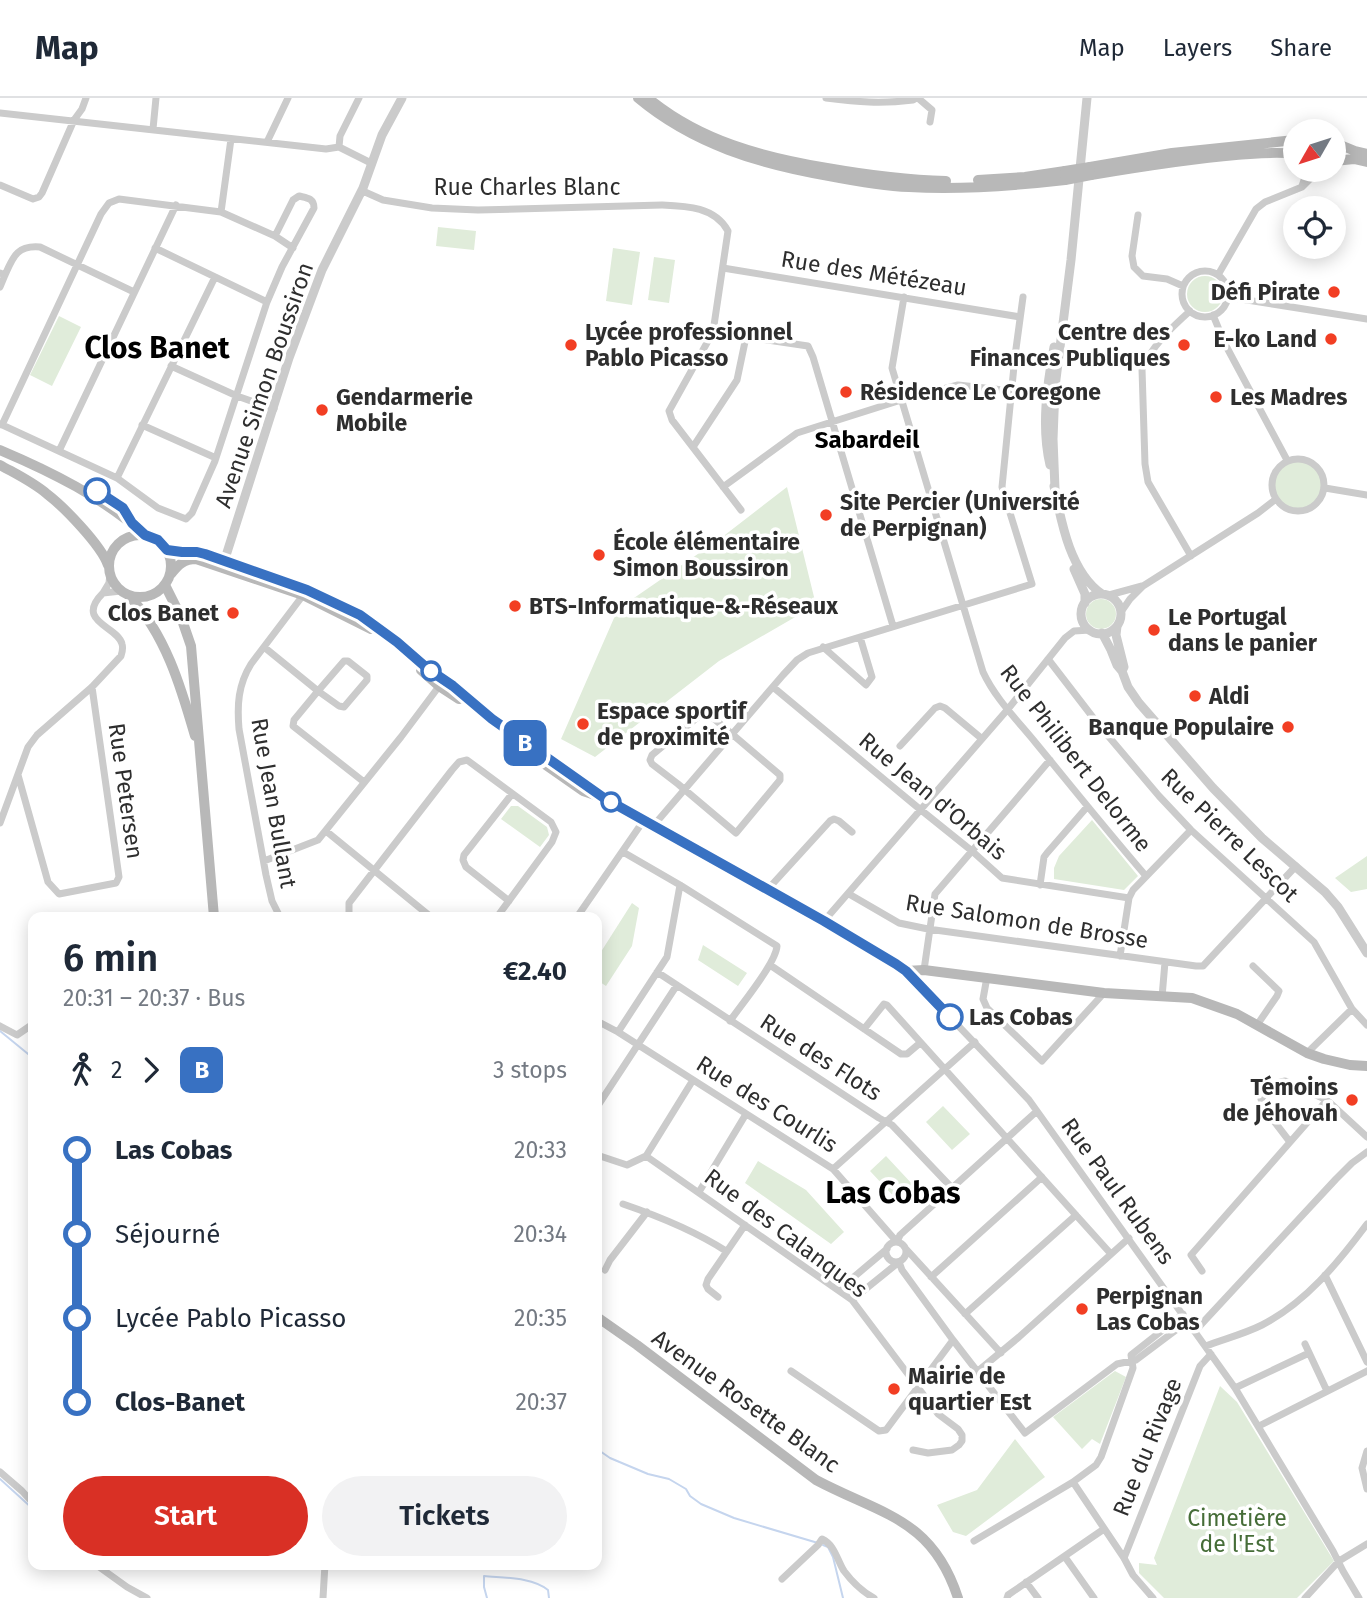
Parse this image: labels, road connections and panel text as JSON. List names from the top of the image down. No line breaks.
{"streets":{"main road":["Avenue Rosette Blanc"],"street":["Rue Charles Blanc","Rue des Métézeau","Avenue Simon Boussiron","Rue Philibert Delorme","Rue Petersen","Rue Jean d'Orbais","Rue Jean Bullant","Rue Pierre Lescot","Rue Salomon de Brosse","Rue des Flots","Rue des Courlis","Rue Paul Rubens","Rue des Calanques","Rue du Rivage"]},"crossings":[["Rue Charles Blanc","Rue des Métézeau"],["Rue Charles Blanc","Avenue Simon Boussiron"],["Rue des Métézeau","Rue Philibert Delorme"],["Rue Pierre Lescot","Rue Salomon de Brosse"],["Rue Paul Rubens","Rue du Rivage"]],"districts":["Clos Banet","Sabardeil","Las Cobas"],"parks":["Cimetière de l'Est"],"places":["Défi Pirate","E-ko Land","Lycée professionnel Pablo Picasso","Centre des Finances Publiques","Résidence Le Coregone","Les Madres","Gendarmerie Mobile","Site Percier (Université de Perpignan)","École élémentaire Simon Boussiron","BTS-Informatique-&-Réseaux","Clos Banet","Le Portugal dans le panier","Aldi","Espace sportif de proximité","Banque Populaire","Las Cobas","Témoins de Jéhovah","Perpignan Las Cobas","Mairie de quartier Est"],"lines":["bus line B"],"north":"bottom left","page":{"header":"Map","nav":["Map","Layers","Share"],"on_map":"B","heading":["6 min","20:31 – 20:37 · Bus","€2.40"],"legs":["2","B","3 stops"],"list":[{"name":"Las Cobas","value":"20:33"},{"name":"Séjourné","value":"20:34"},{"name":"Lycée Pablo Picasso","value":"20:35"},{"name":"Clos-Banet","value":"20:37"}],"buttons":["Start","Tickets"]}}
